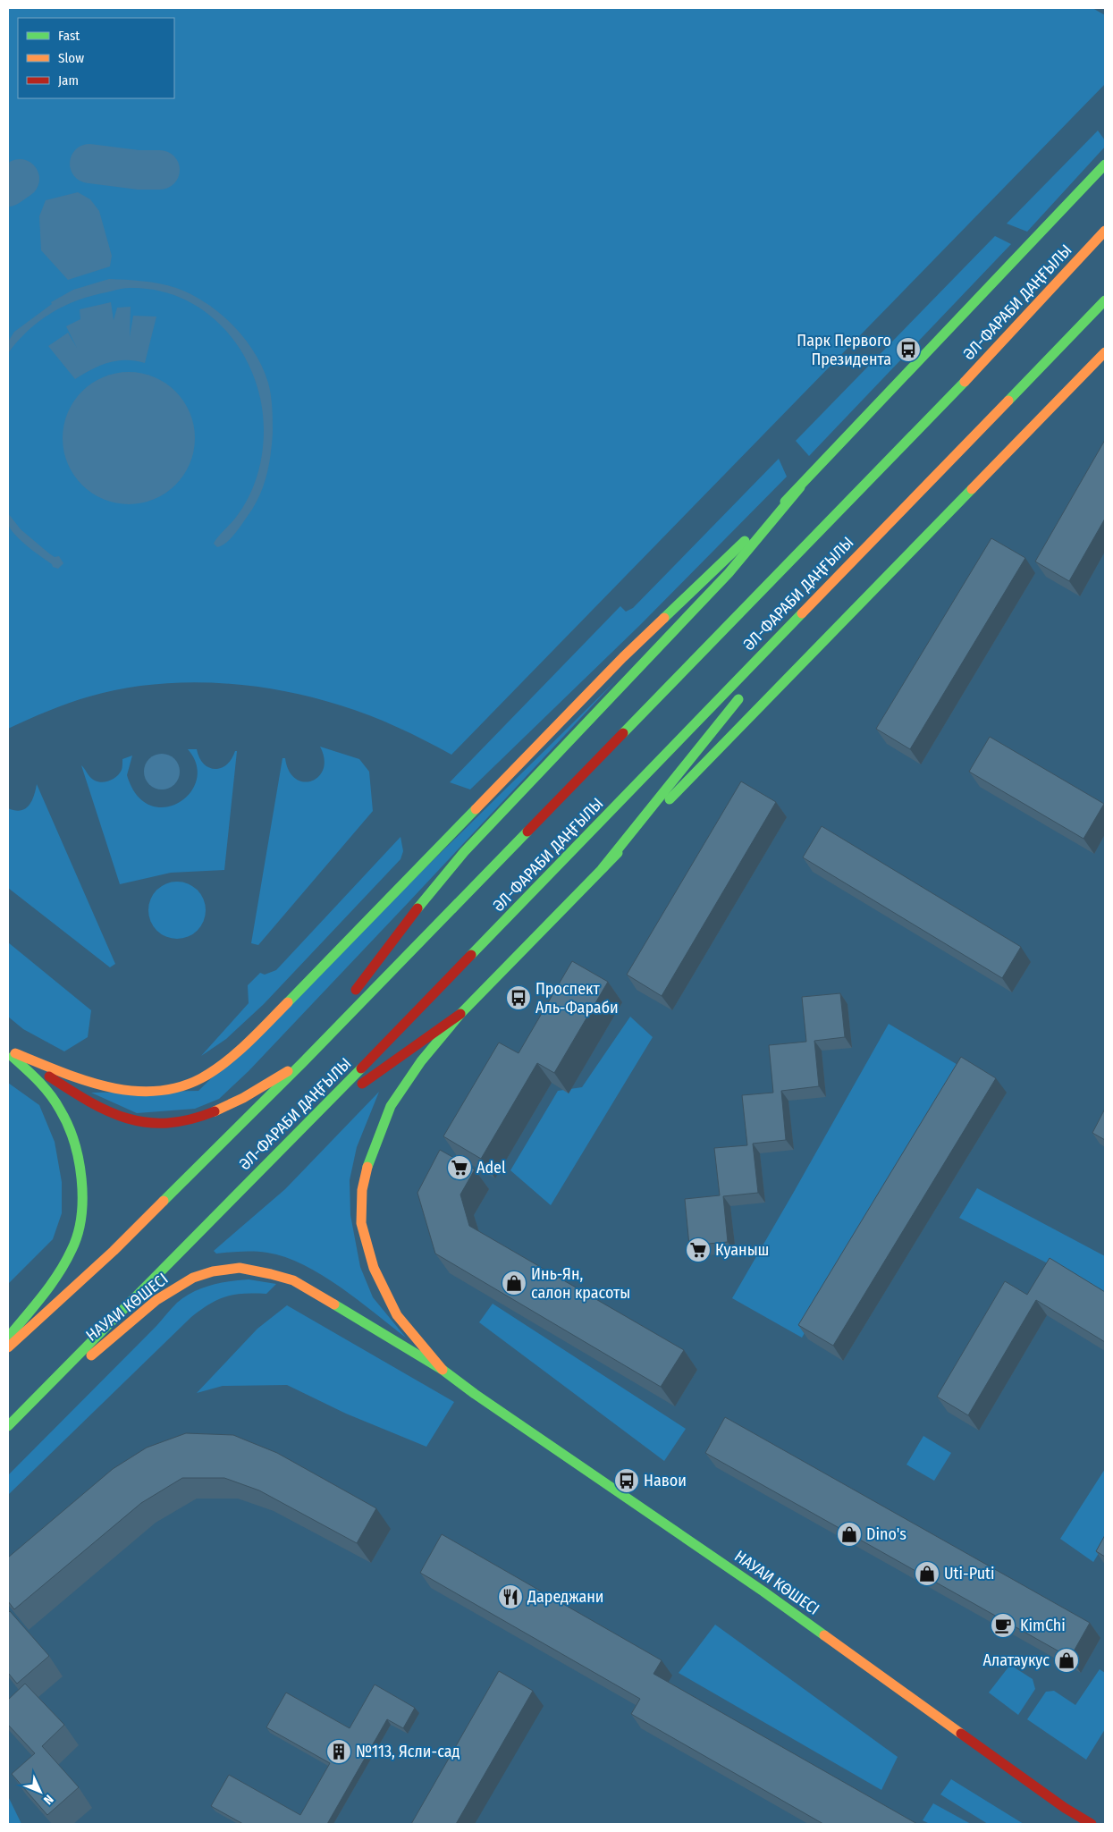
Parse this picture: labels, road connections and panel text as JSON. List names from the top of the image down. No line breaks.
{"streets":{"main road":["ӘЛ-ФАРАБИ ДАҢҒЫЛЫ","НАУАИ КӨШЕСІ"]},"crossings":[["ӘЛ-ФАРАБИ ДАҢҒЫЛЫ","НАУАИ КӨШЕСІ"]],"places":{"bus stop":["Парк Первого Президента","Проспект Аль-Фараби","Навои"],"supermarket":["Adel","Куаныш"],"shop":["Инь-Ян, салон красоты","Dino's","Uti-Puti","Алатаукус"],"restaurant":["Дареджани"],"cafe":["KimChi"],"building":["№113, Ясли-сад"]},"legend":["Fast","Slow","Jam"],"north":"bottom right"}
